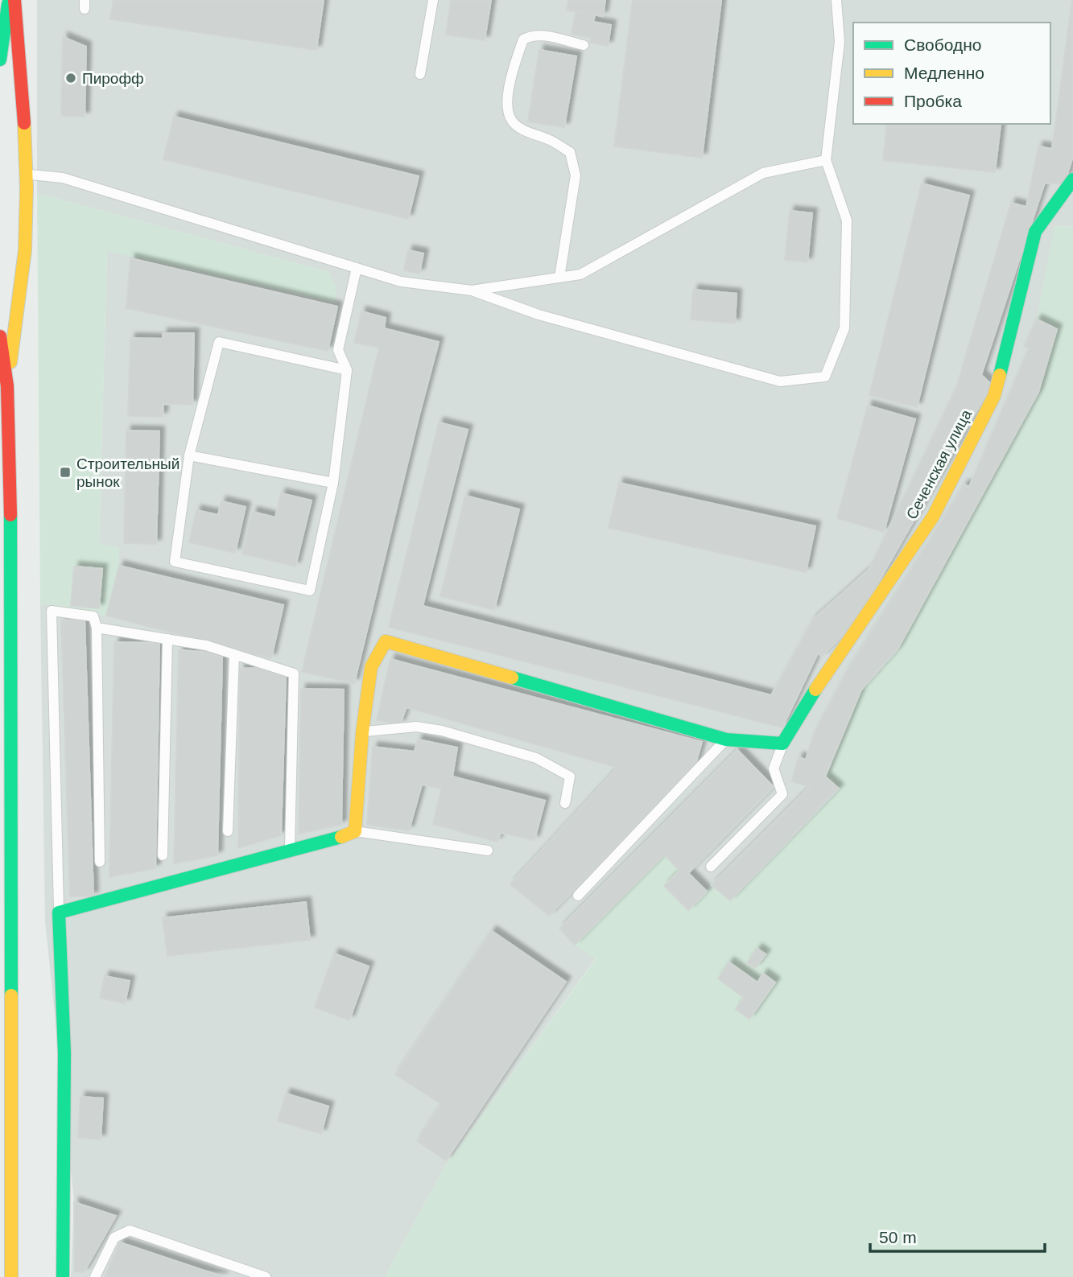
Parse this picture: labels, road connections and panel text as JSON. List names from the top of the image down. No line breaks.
{"streets":{"street":["Сеченская улица"]},"places":{"other":["Пирофф"],"transit":["Строительный рынок"]},"legend":["Свободно","Медленно","Пробка"],"scale_bar":"50 m"}
